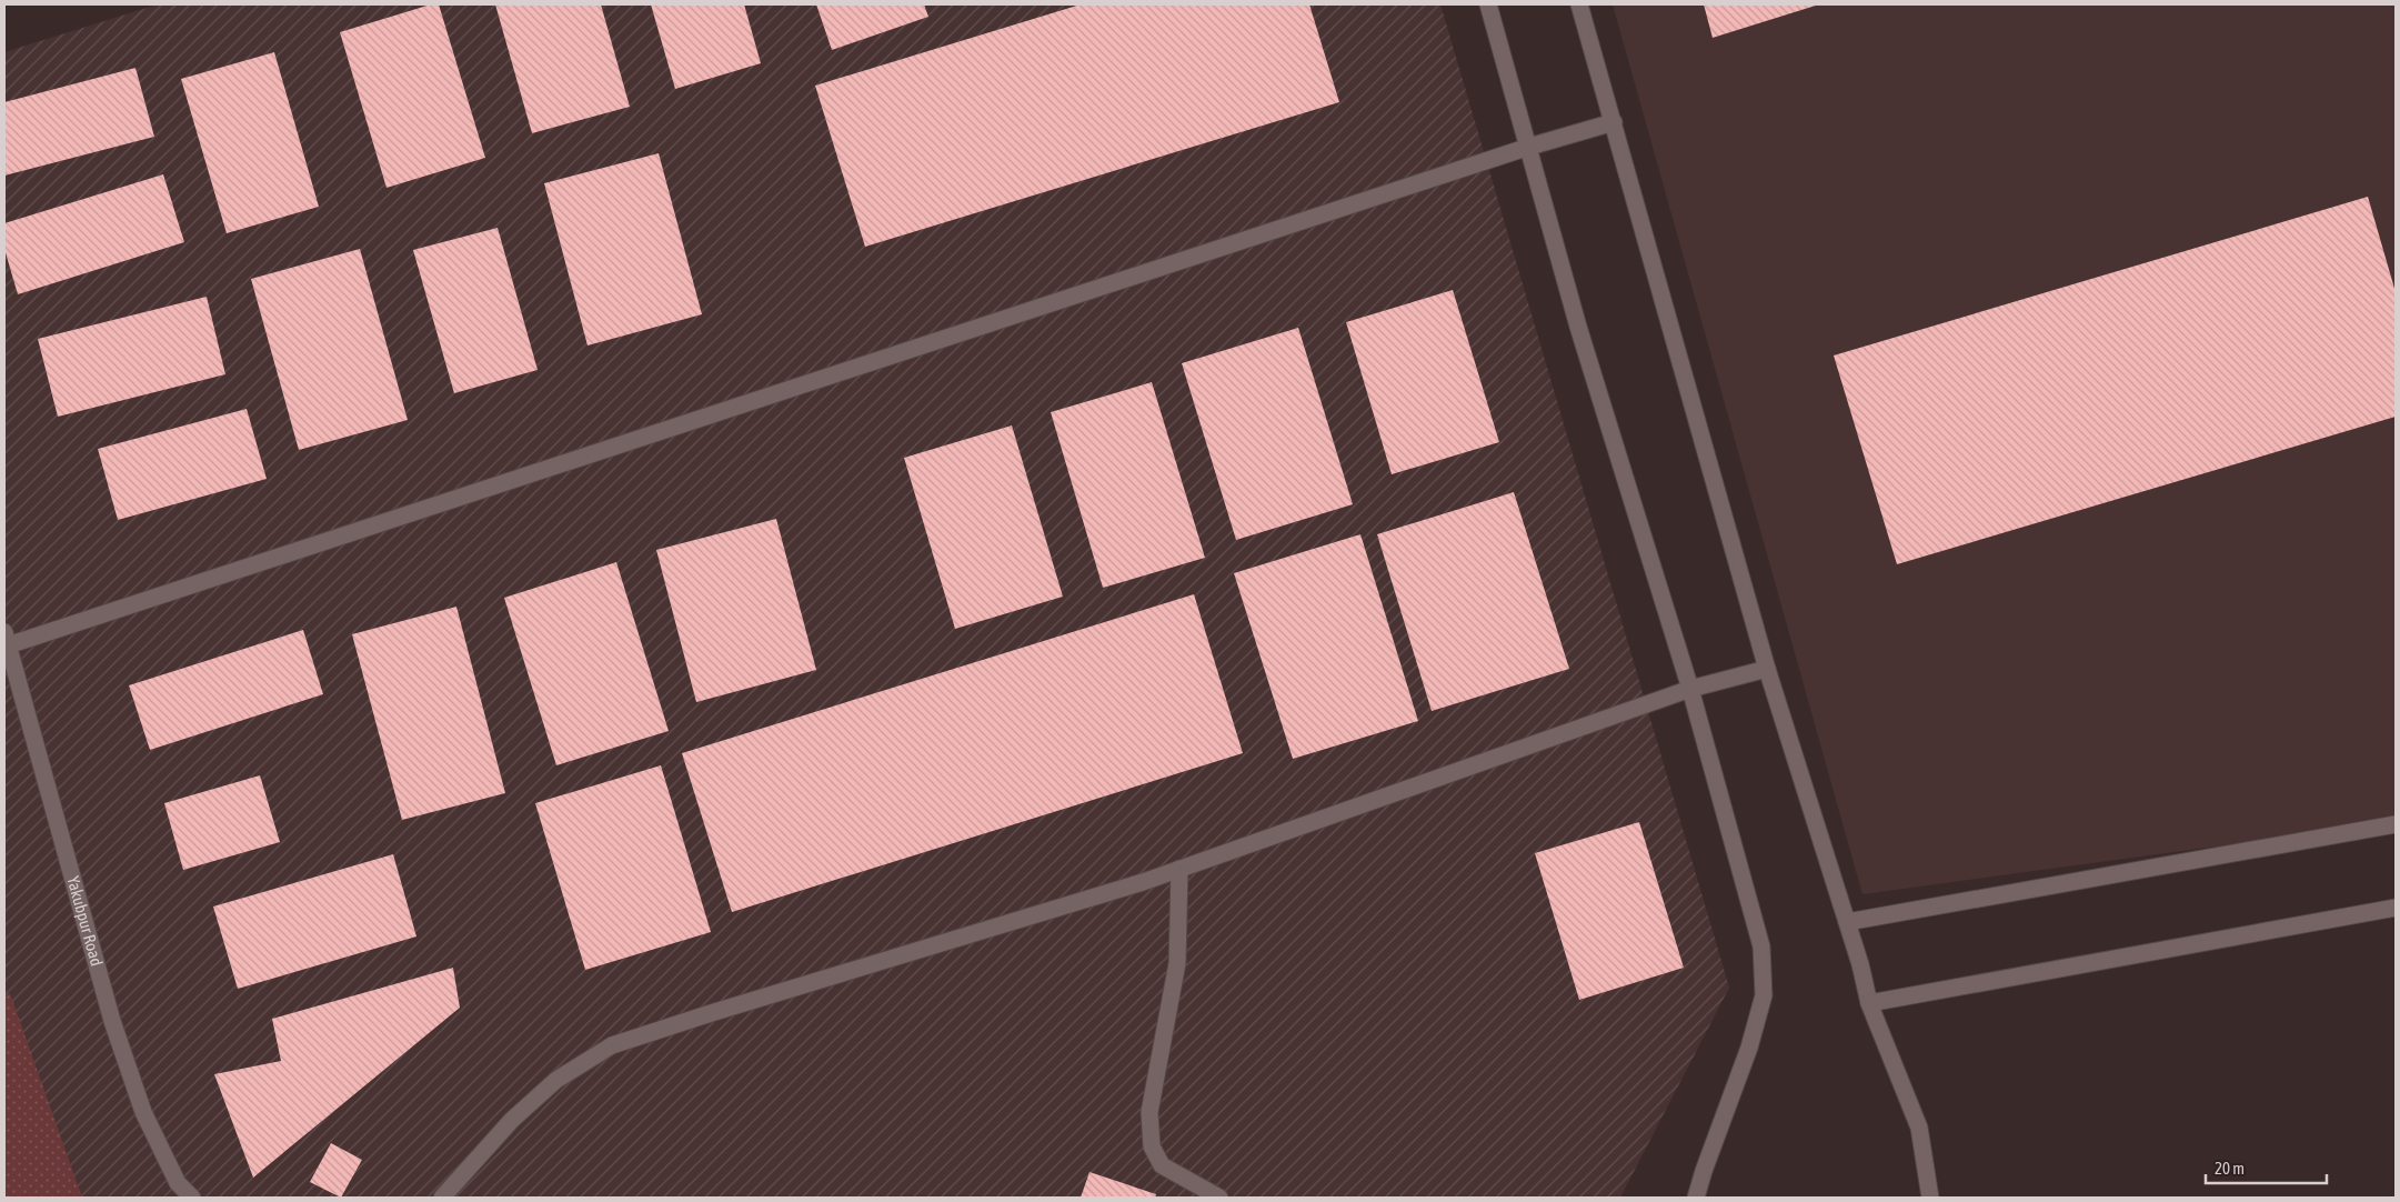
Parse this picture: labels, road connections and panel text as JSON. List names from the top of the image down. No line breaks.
{"streets":{"street":["Yakubpur Road"]},"scale_bar":"20 m"}
